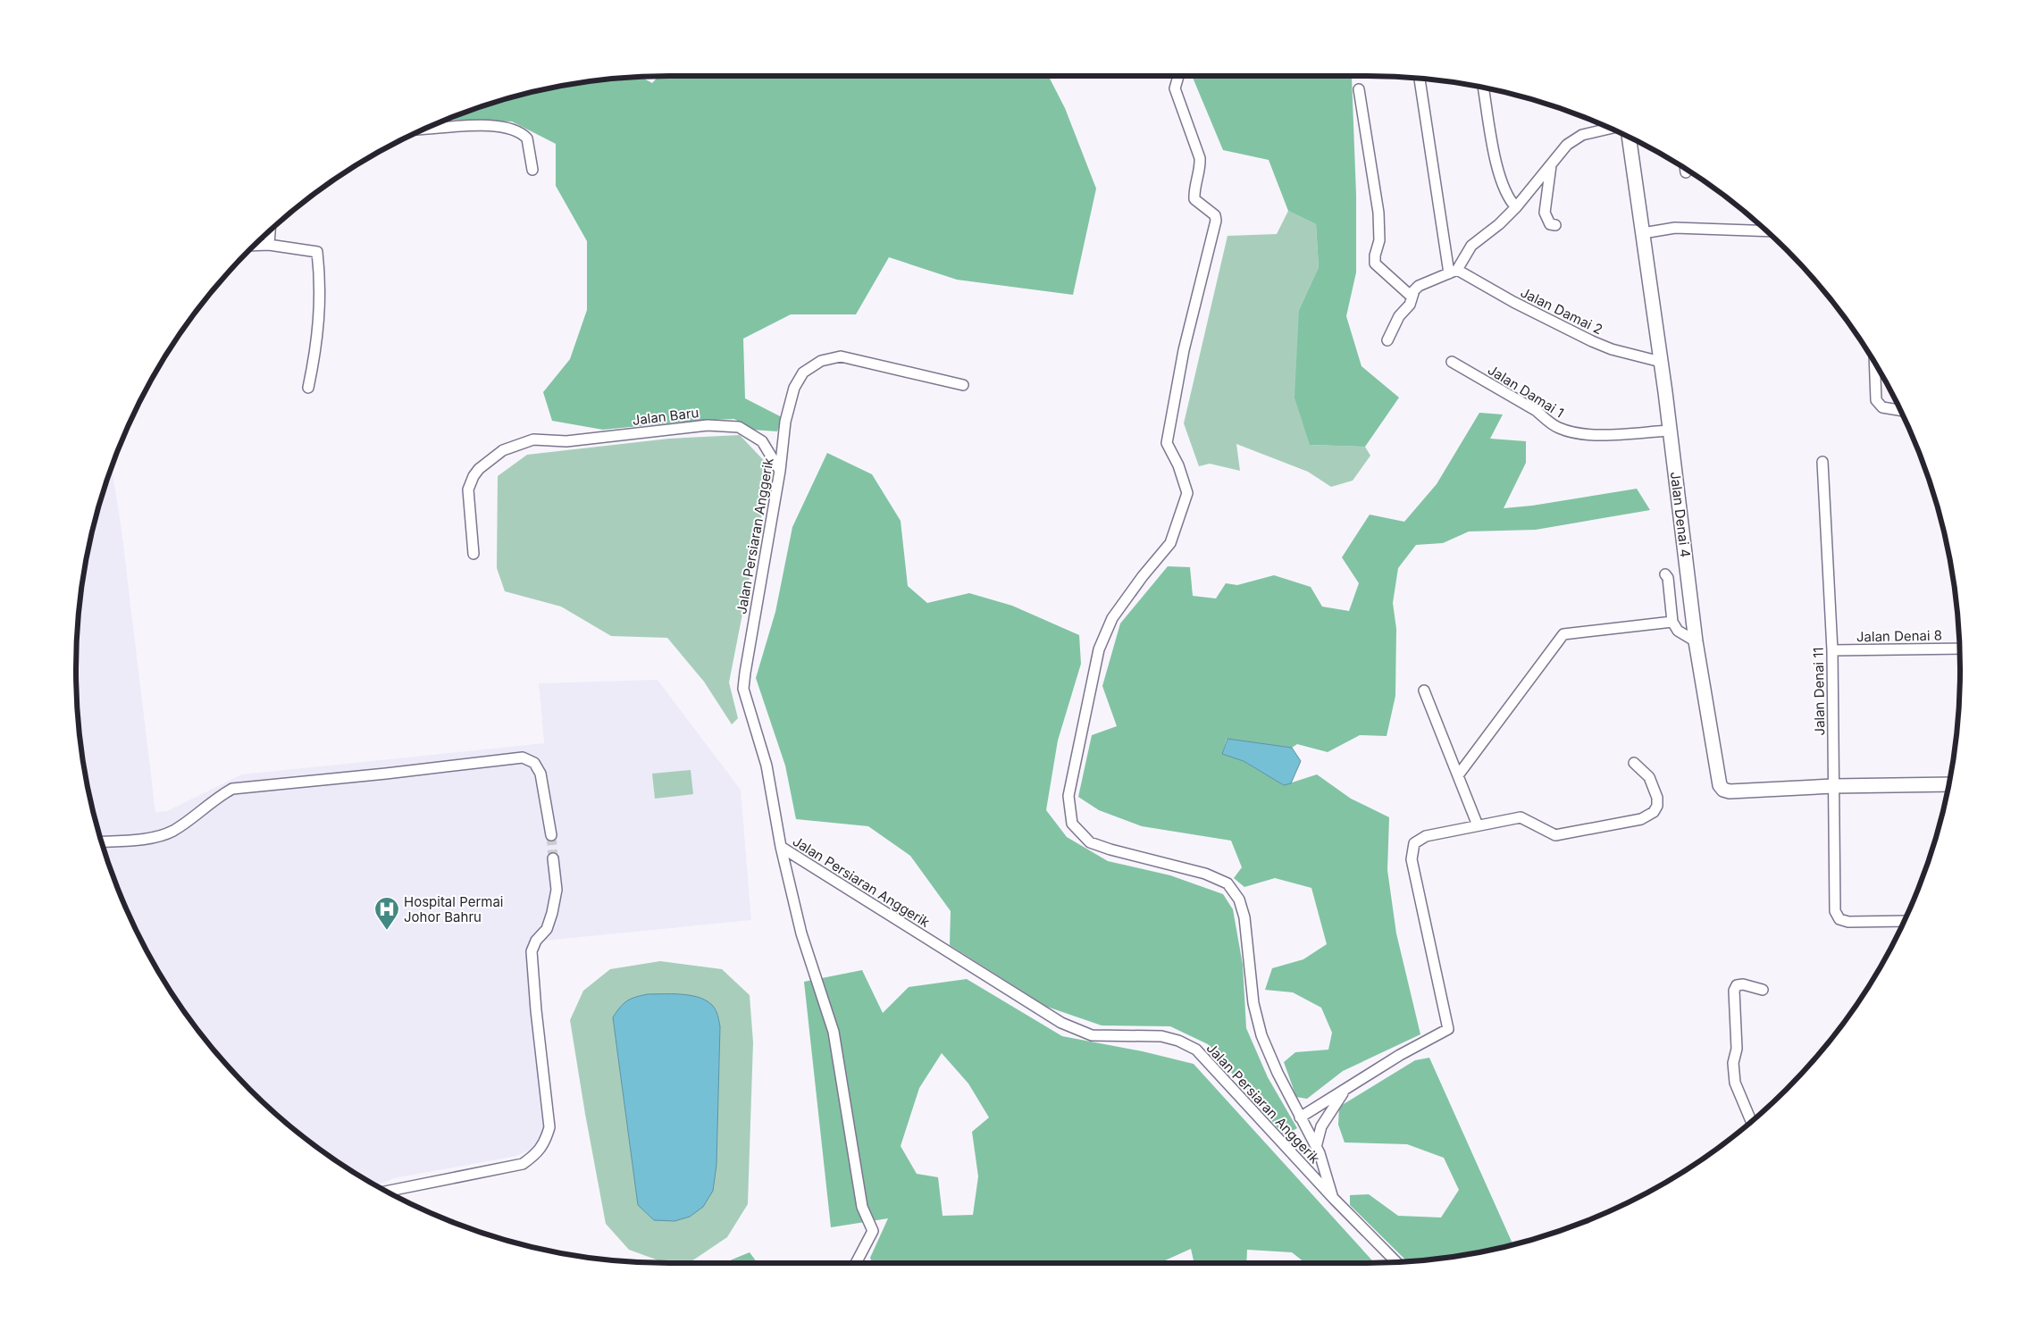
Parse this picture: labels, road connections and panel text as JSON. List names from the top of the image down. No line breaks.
{"streets":{"street":["Jalan Damai 2","Jalan Damai 1","Jalan Baru","Jalan Denai 4","Jalan Persiaran Anggerik","Jalan Denai 8","Jalan Denai 11"]},"crossings":[["Jalan Damai 2","Jalan Denai 4"],["Jalan Damai 1","Jalan Denai 4"],["Jalan Baru","Jalan Persiaran Anggerik"],["Jalan Denai 4","Jalan Denai 11"],["Jalan Denai 8","Jalan Denai 11"]],"places":{"hospital":["Hospital Permai Johor Bahru"]}}
